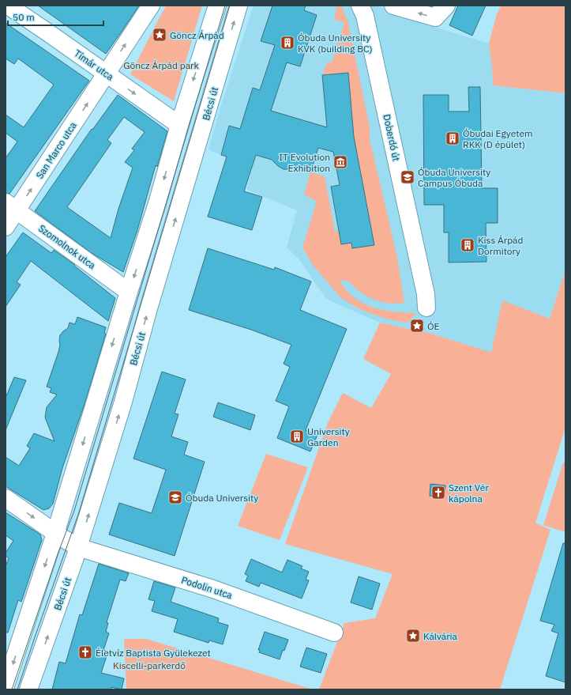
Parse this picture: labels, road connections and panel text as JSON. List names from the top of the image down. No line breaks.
{"streets":{"main road":["Tímár utca","Bécsi út","Doberdó út","San Marco utca","Szomolnok utca","Podolin utca"]},"crossings":[["Tímár utca","San Marco utca"],["Bécsi út","Podolin utca"],["San Marco utca","Szomolnok utca"]],"one_way":["Tímár utca"],"parks":["Göncz Árpád park","Kiscelli-parkerdő"],"places":{"place":["Göncz Árpád","ÓE","Kálvária"],"building":["Óbuda University KVK (building BC)","Óbudai Egyetem RKK (D épület)","Kiss Árpád Dormitory","University Garden"],"museum":["IT Evolution Exhibition"],"school or university":["Óbuda University Campus Óbuda","Óbuda University"],"church":["Szent Vér kápolna","Életvíz Baptista Gyülekezet"]},"scale_bar":"50 m"}
